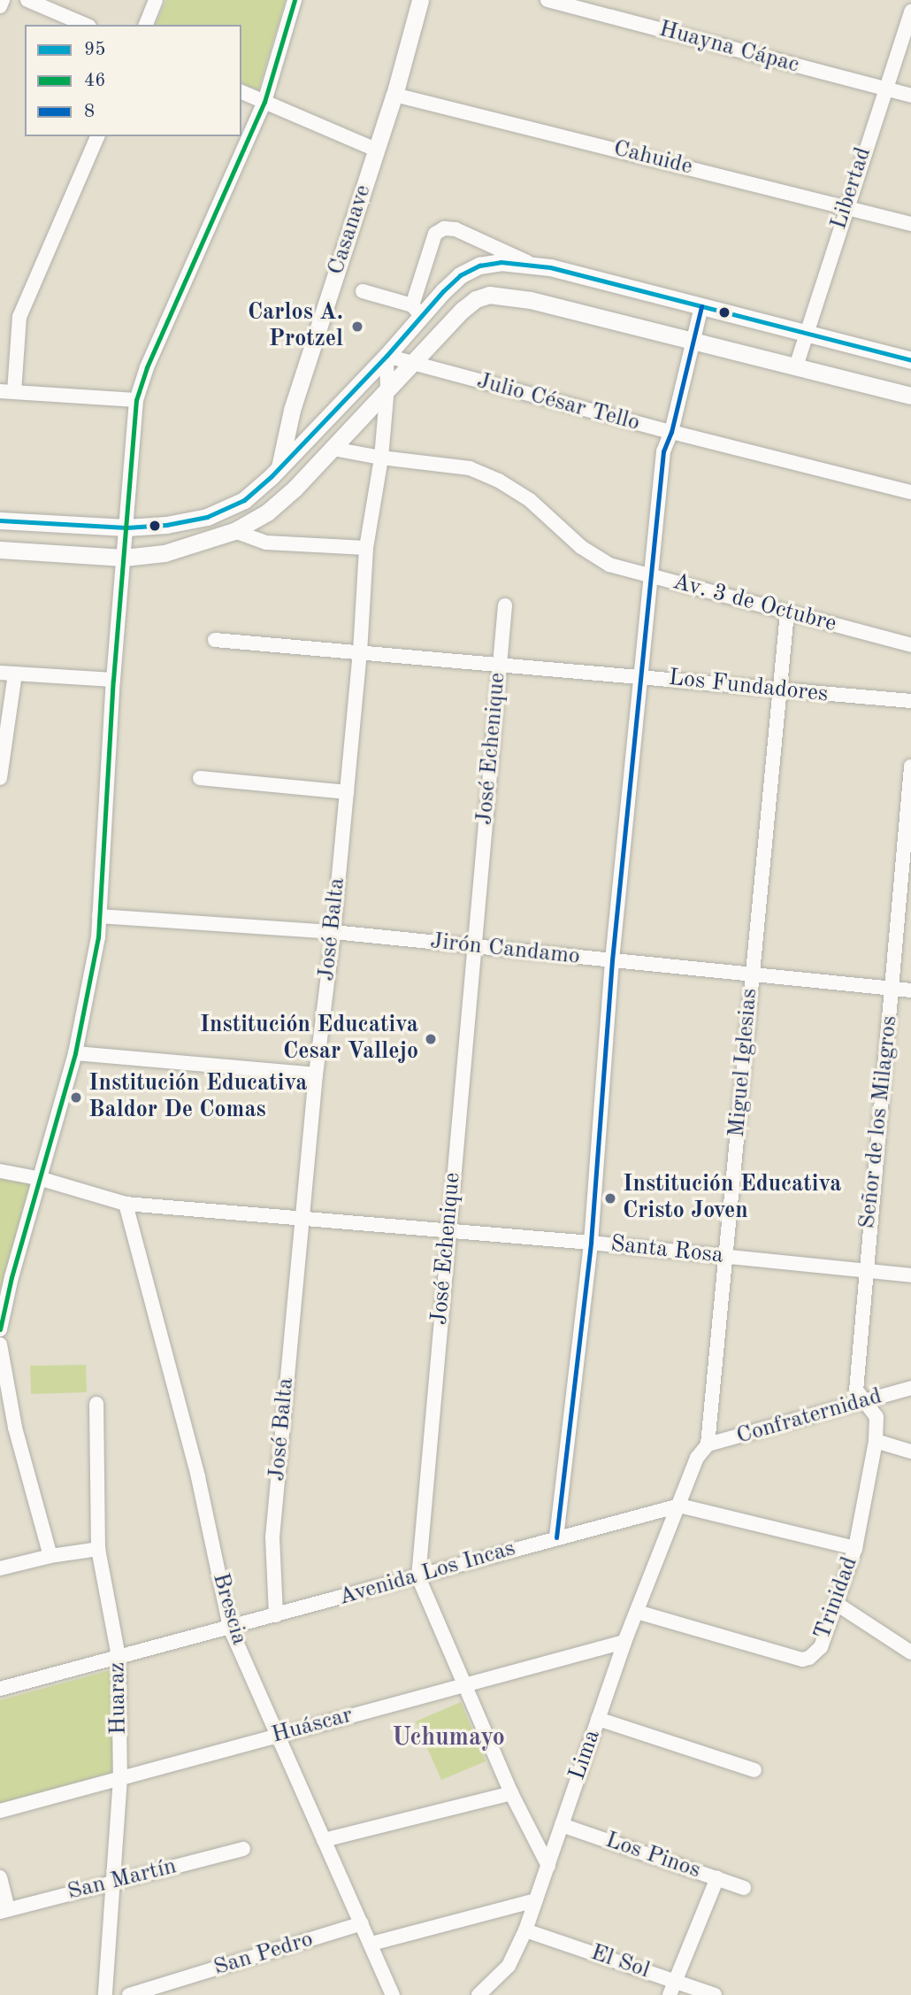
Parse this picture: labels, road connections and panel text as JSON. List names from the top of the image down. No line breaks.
{"streets":{"street":["Huayna Cápac","Cahuide","Libertad","Casanave","Julio César Tello","Av. 3 de Octubre","Los Fundadores","José Echenique","José Balta","Jirón Candamo","Miguel Iglesias","Señor de los Milagros","Santa Rosa","Confraternidad","Avenida Los Incas","Trinidad","Brescia","Huaraz","Huáscar","Lima","Los Pinos","San Martín","San Pedro","El Sol"]},"crossings":[["Huayna Cápac","Libertad"],["Cahuide","Libertad"],["Cahuide","Casanave"],["Julio César Tello","José Balta"],["Av. 3 de Octubre","José Balta"],["Av. 3 de Octubre","Miguel Iglesias"],["Los Fundadores","José Echenique"],["Los Fundadores","José Balta"],["Los Fundadores","Miguel Iglesias"],["José Echenique","Jirón Candamo"],["José Echenique","Santa Rosa"],["José Echenique","Avenida Los Incas"],["José Echenique","Huáscar"],["José Echenique","Lima"],["José Balta","Jirón Candamo"],["José Balta","Santa Rosa"],["José Balta","Avenida Los Incas"],["Jirón Candamo","Miguel Iglesias"],["Jirón Candamo","Señor de los Milagros"],["Miguel Iglesias","Santa Rosa"],["Miguel Iglesias","Confraternidad"],["Miguel Iglesias","Avenida Los Incas"],["Miguel Iglesias","Lima"],["Señor de los Milagros","Santa Rosa"],["Señor de los Milagros","Confraternidad"],["Señor de los Milagros","Trinidad"],["Santa Rosa","Brescia"],["Confraternidad","Trinidad"],["Avenida Los Incas","Trinidad"],["Avenida Los Incas","Brescia"],["Avenida Los Incas","Huaraz"],["Avenida Los Incas","Lima"],["Trinidad","Lima"],["Brescia","Huáscar"],["Brescia","San Pedro"],["Huaraz","Huáscar"],["Huaraz","San Martín"],["Huáscar","Lima"],["Lima","Los Pinos"],["Lima","El Sol"]],"districts":["Uchumayo"],"places":["Carlos A. Protzel","Institución Educativa Cesar Vallejo","Institución Educativa Baldor De Comas","Institución Educativa Cristo Joven"],"lines":["transit line 46","transit line 95","transit line 8"],"legend":["95","46","8"]}
